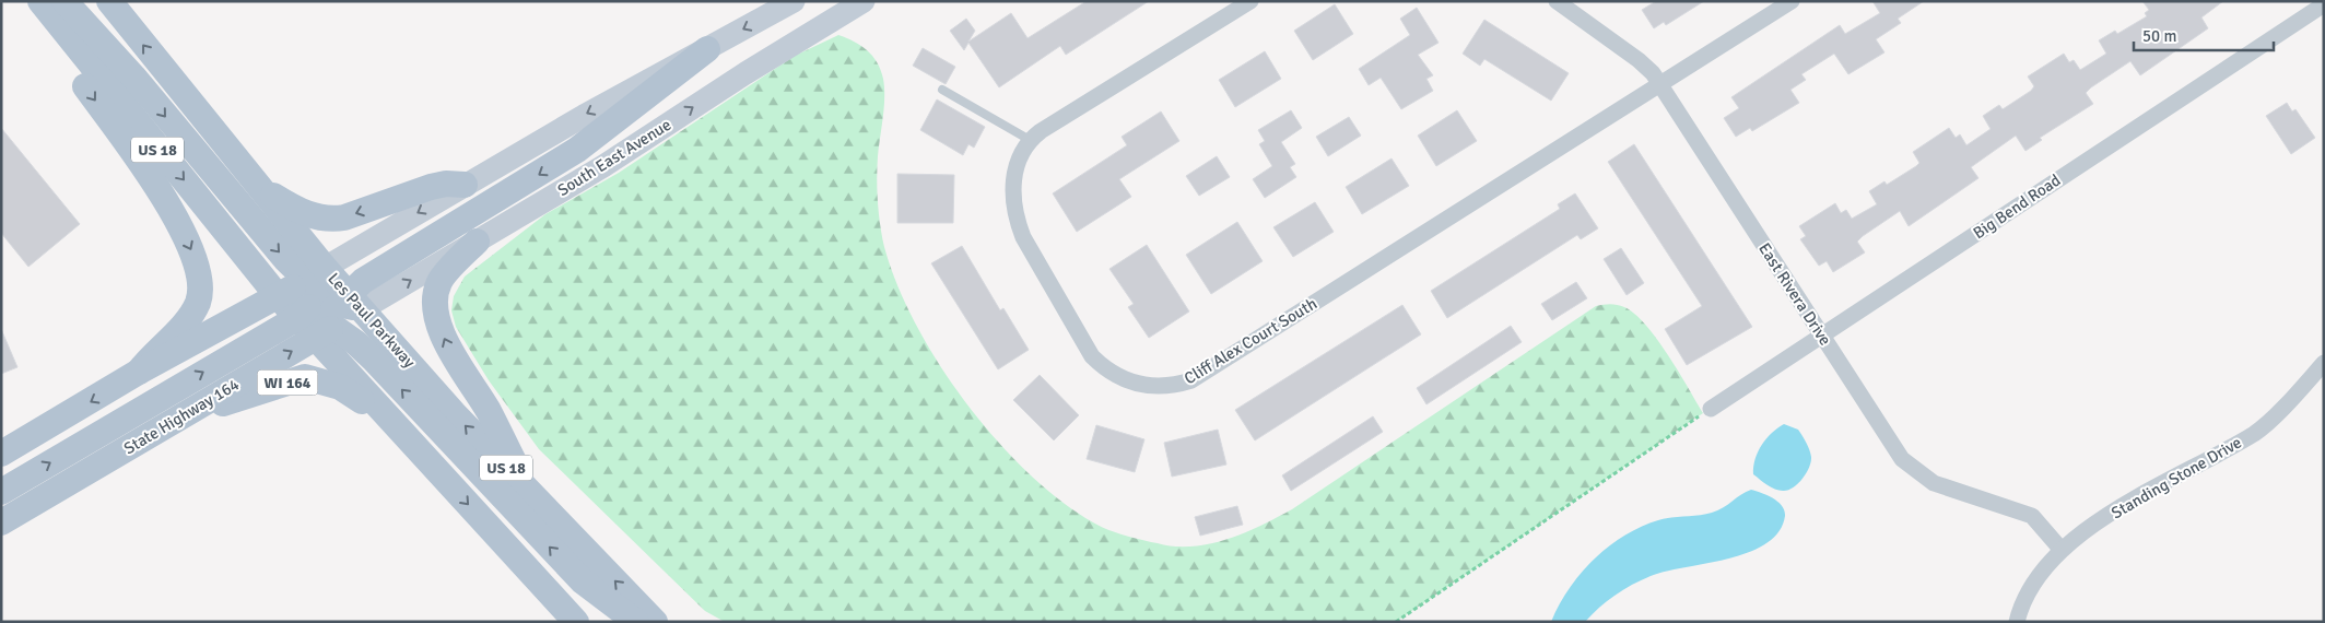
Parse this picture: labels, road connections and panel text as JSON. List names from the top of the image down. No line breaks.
{"streets":{"main road":["US 18","South East Avenue","Les Paul Parkway","WI 164","State Highway 164"],"street":["Big Bend Road","East Rivera Drive","Cliff Alex Court South","Standing Stone Drive"]},"crossings":[["South East Avenue","Les Paul Parkway"],["South East Avenue","State Highway 164"],["Big Bend Road","East Rivera Drive"],["East Rivera Drive","Cliff Alex Court South"],["East Rivera Drive","Standing Stone Drive"],["Les Paul Parkway","WI 164"],["Les Paul Parkway","State Highway 164"],["WI 164","State Highway 164"]],"scale_bar":"50 m"}
